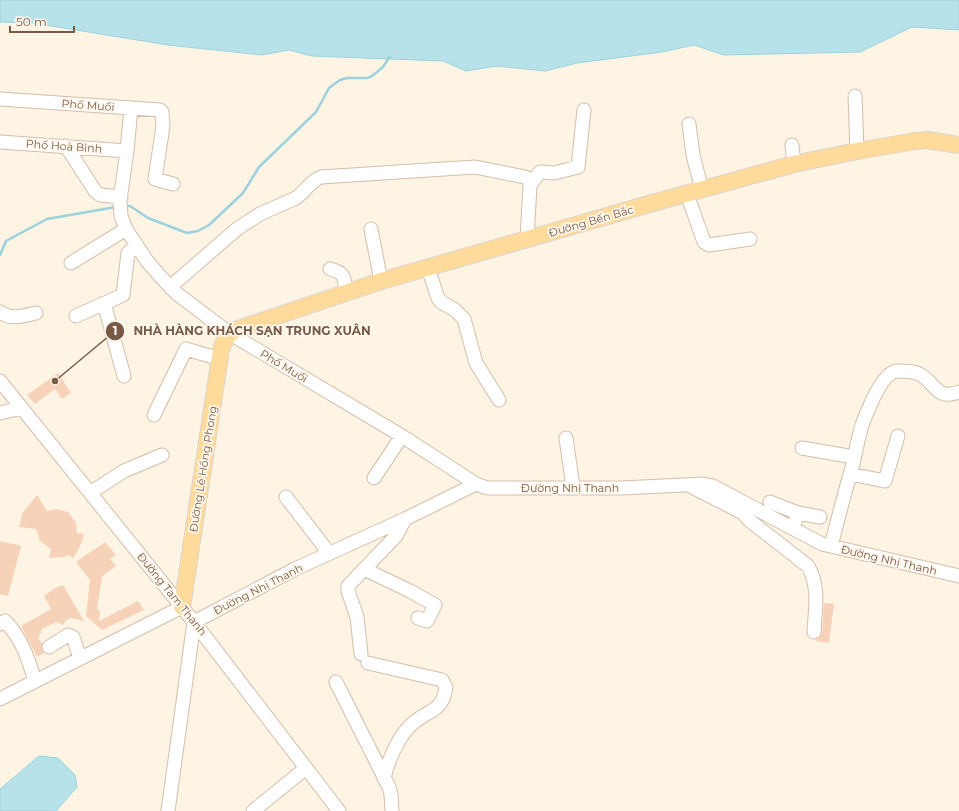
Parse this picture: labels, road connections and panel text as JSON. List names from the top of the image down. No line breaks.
{"streets":{"main road":["Đường Bến Bắc","Đường Lê Hồng Phong"],"street":["Phố Muối","Phố Hoà Bình","Đường Nhị Thanh","Đường Tam Thanh"]},"crossings":[["Phố Muối","Phố Hoà Bình"],["Phố Muối","Đường Bến Bắc"],["Phố Muối","Đường Lê Hồng Phong"],["Phố Muối","Đường Nhị Thanh"],["Đường Bến Bắc","Đường Lê Hồng Phong"],["Đường Lê Hồng Phong","Đường Tam Thanh"],["Đường Nhị Thanh","Đường Tam Thanh"]],"places":["NHÀ HÀNG KHÁCH SẠN TRUNG XUÂN"],"scale_bar":"50 m"}
